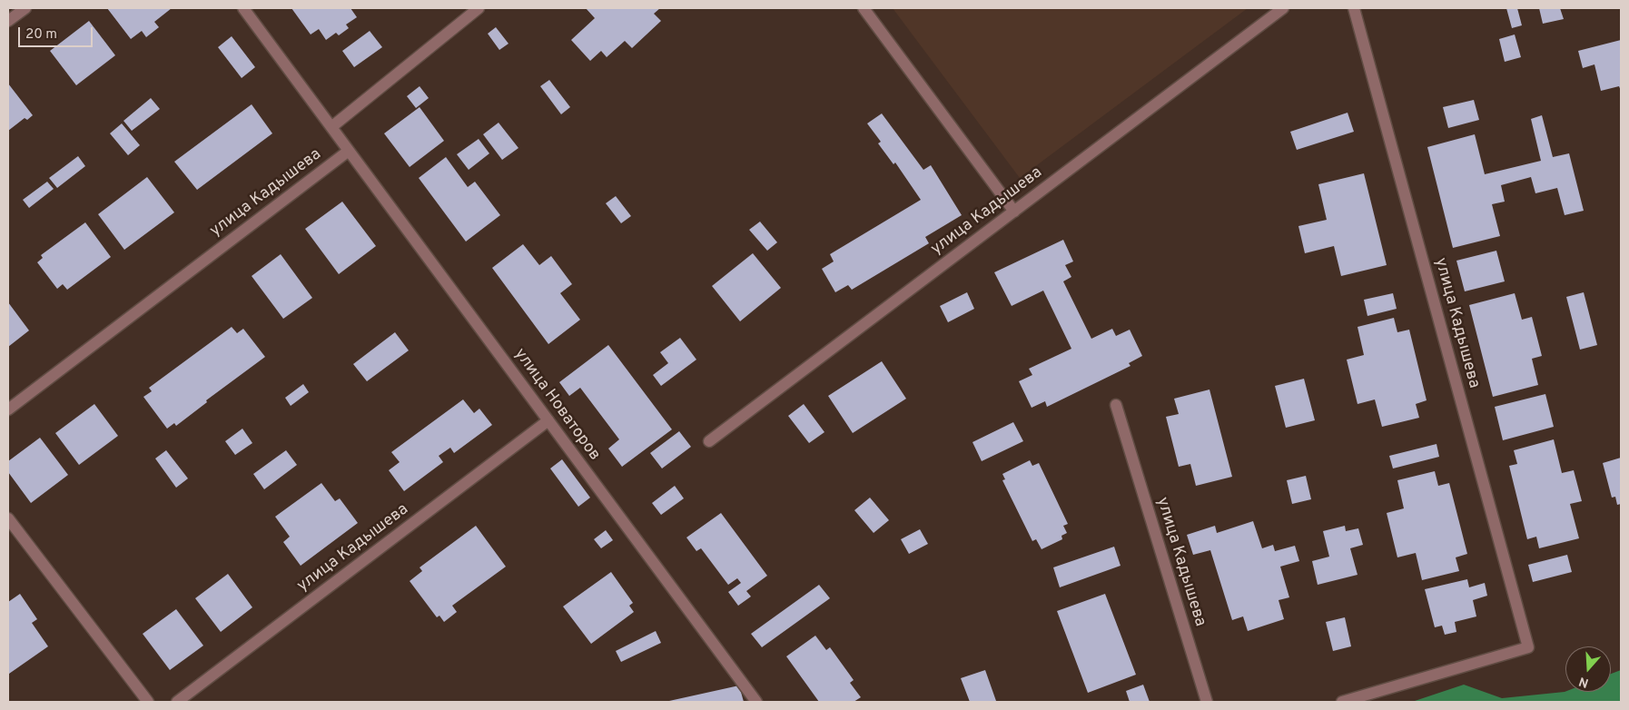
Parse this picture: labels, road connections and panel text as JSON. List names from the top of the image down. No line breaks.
{"streets":{"street":["улица Кадышева","улица Новаторов"]},"crossings":[["улица Кадышева","улица Новаторов"]],"scale_bar":"20 m","north":"bottom"}
